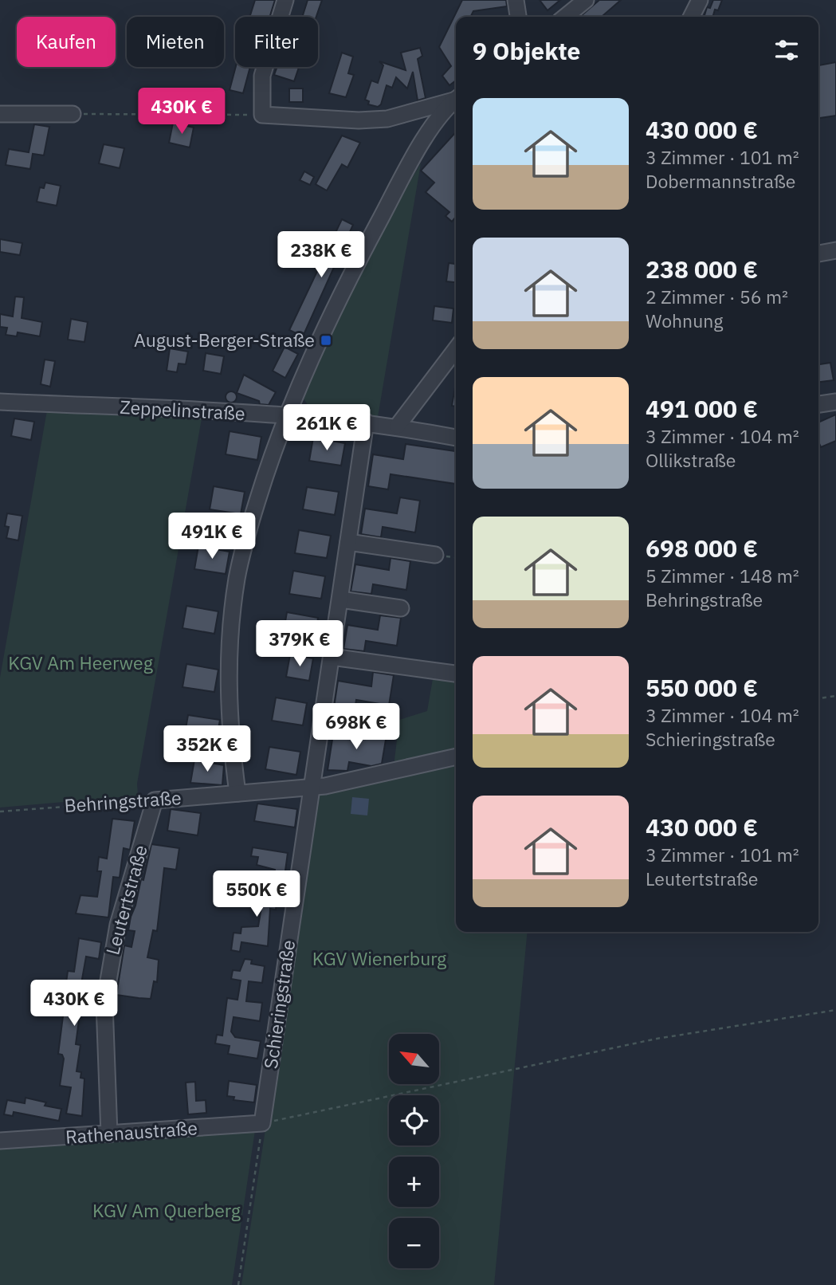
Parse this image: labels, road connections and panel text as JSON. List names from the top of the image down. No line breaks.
{"streets":{"street":["Zeppelinstraße","Behringstraße","Leutertstraße","Schieringstraße","Rathenaustraße"]},"crossings":[["Zeppelinstraße","Schieringstraße"],["Behringstraße","Leutertstraße"],["Behringstraße","Schieringstraße"],["Leutertstraße","Rathenaustraße"],["Schieringstraße","Rathenaustraße"]],"parks":["KGV Am Heerweg","KGV Wienerburg","KGV Am Querberg"],"places":{"transit":["August-Berger-Straße"]},"north":"top left","page":{"chip":["Kaufen","Mieten","Filter"],"heading":"9 Objekte","list":[{"name":"430 000 €","note":"3 Zimmer · 101 m² · Dobermannstraße"},{"name":"238 000 €","note":"2 Zimmer · 56 m² · Wohnung"},{"name":"491 000 €","note":"3 Zimmer · 104 m² · Ollikstraße"},{"name":"698 000 €","note":"5 Zimmer · 148 m² · Behringstraße"},{"name":"550 000 €","note":"3 Zimmer · 104 m² · Schieringstraße"},{"name":"430 000 €","note":"3 Zimmer · 101 m² · Leutertstraße"}],"price":["430K €","238K €","261K €","491K €","379K €","698K €","352K €","550K €","430K €"],"map_buttons":["+","−"]}}
